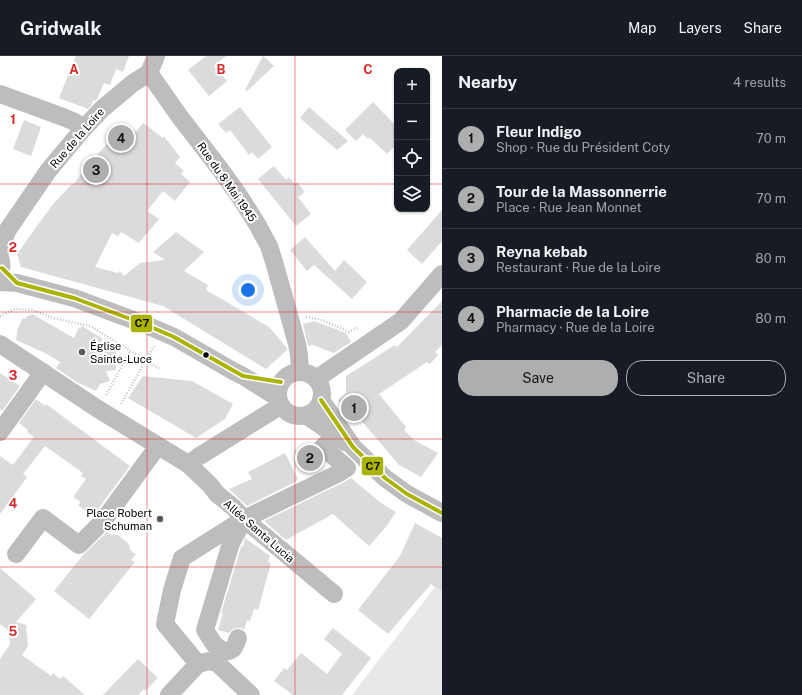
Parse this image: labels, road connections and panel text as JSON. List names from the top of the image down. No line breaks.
{"streets":{"street":["Rue de la Loire","Rue du 8 Mai 1945","Allée Santa Lucia"]},"crossings":[["Rue de la Loire","Rue du 8 Mai 1945"]],"places":["Église Sainte-Luce","Place Robert Schuman"],"lines":["transit line C7"],"page":{"header":"Gridwalk","nav":["Map","Layers","Share"],"heading":["Nearby","4 results"],"map_buttons":["+","−"],"list":[{"mark":"1","name":"Fleur Indigo","note":"Shop · Rue du Président Coty","value":"70 m"},{"mark":"2","name":"Tour de la Massonnerrie","note":"Place · Rue Jean Monnet","value":"70 m"},{"mark":"3","name":"Reyna kebab","note":"Restaurant · Rue de la Loire","value":"80 m"},{"mark":"4","name":"Pharmacie de la Loire","note":"Pharmacy · Rue de la Loire","value":"80 m"}],"pins":["4","3","1","2"],"buttons":["Save","Share"]},"grid":{"columns":["A","B","C"],"rows":["1","2","3","4","5"]}}
